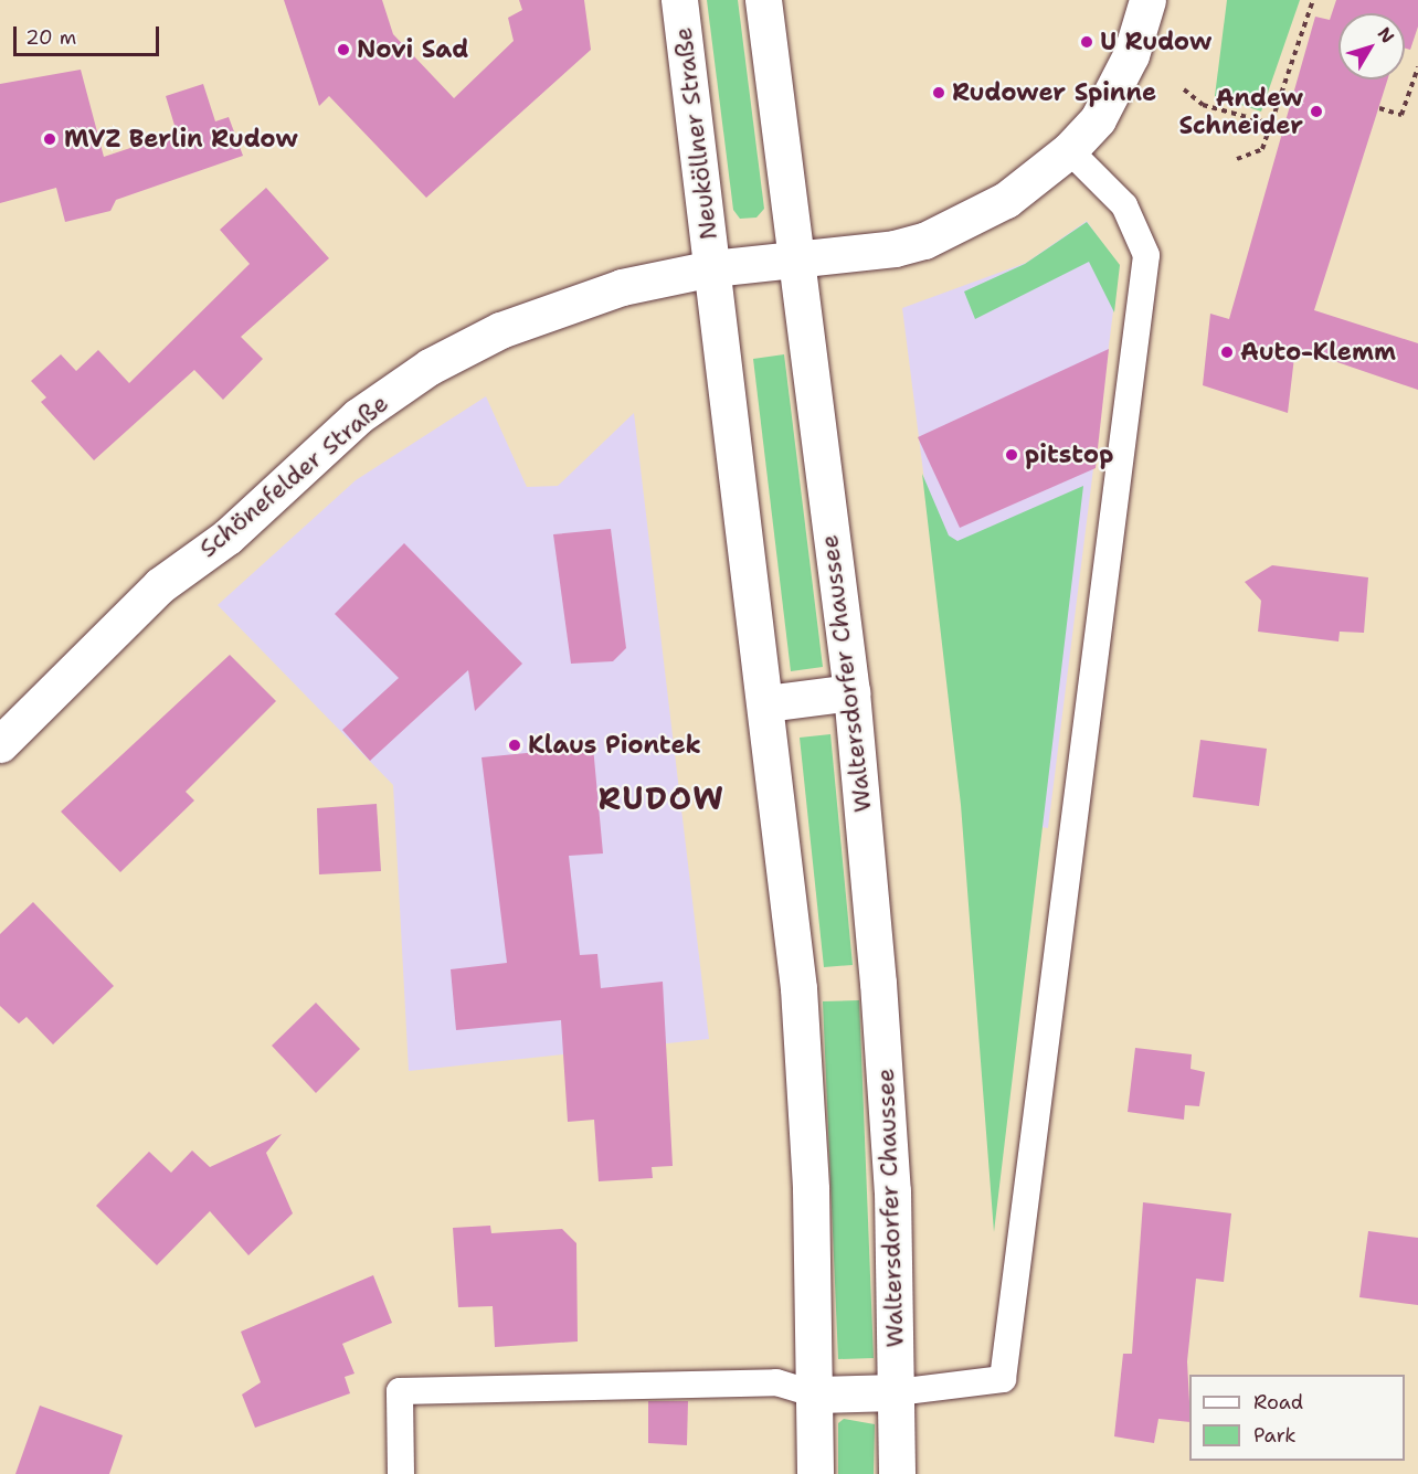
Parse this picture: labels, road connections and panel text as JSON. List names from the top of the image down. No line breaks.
{"streets":{"main road":["Neuköllner Straße","Schönefelder Straße","Waltersdorfer Chaussee"]},"crossings":[["Neuköllner Straße","Schönefelder Straße"],["Schönefelder Straße","Waltersdorfer Chaussee"]],"districts":["RUDOW"],"places":["U Rudow","Novi Sad","Rudower Spinne","Andew Schneider","MVZ Berlin Rudow","Auto-Klemm","pitstop","Klaus Piontek"],"legend":["Road","Park"],"scale_bar":"20 m","north":"top right"}
